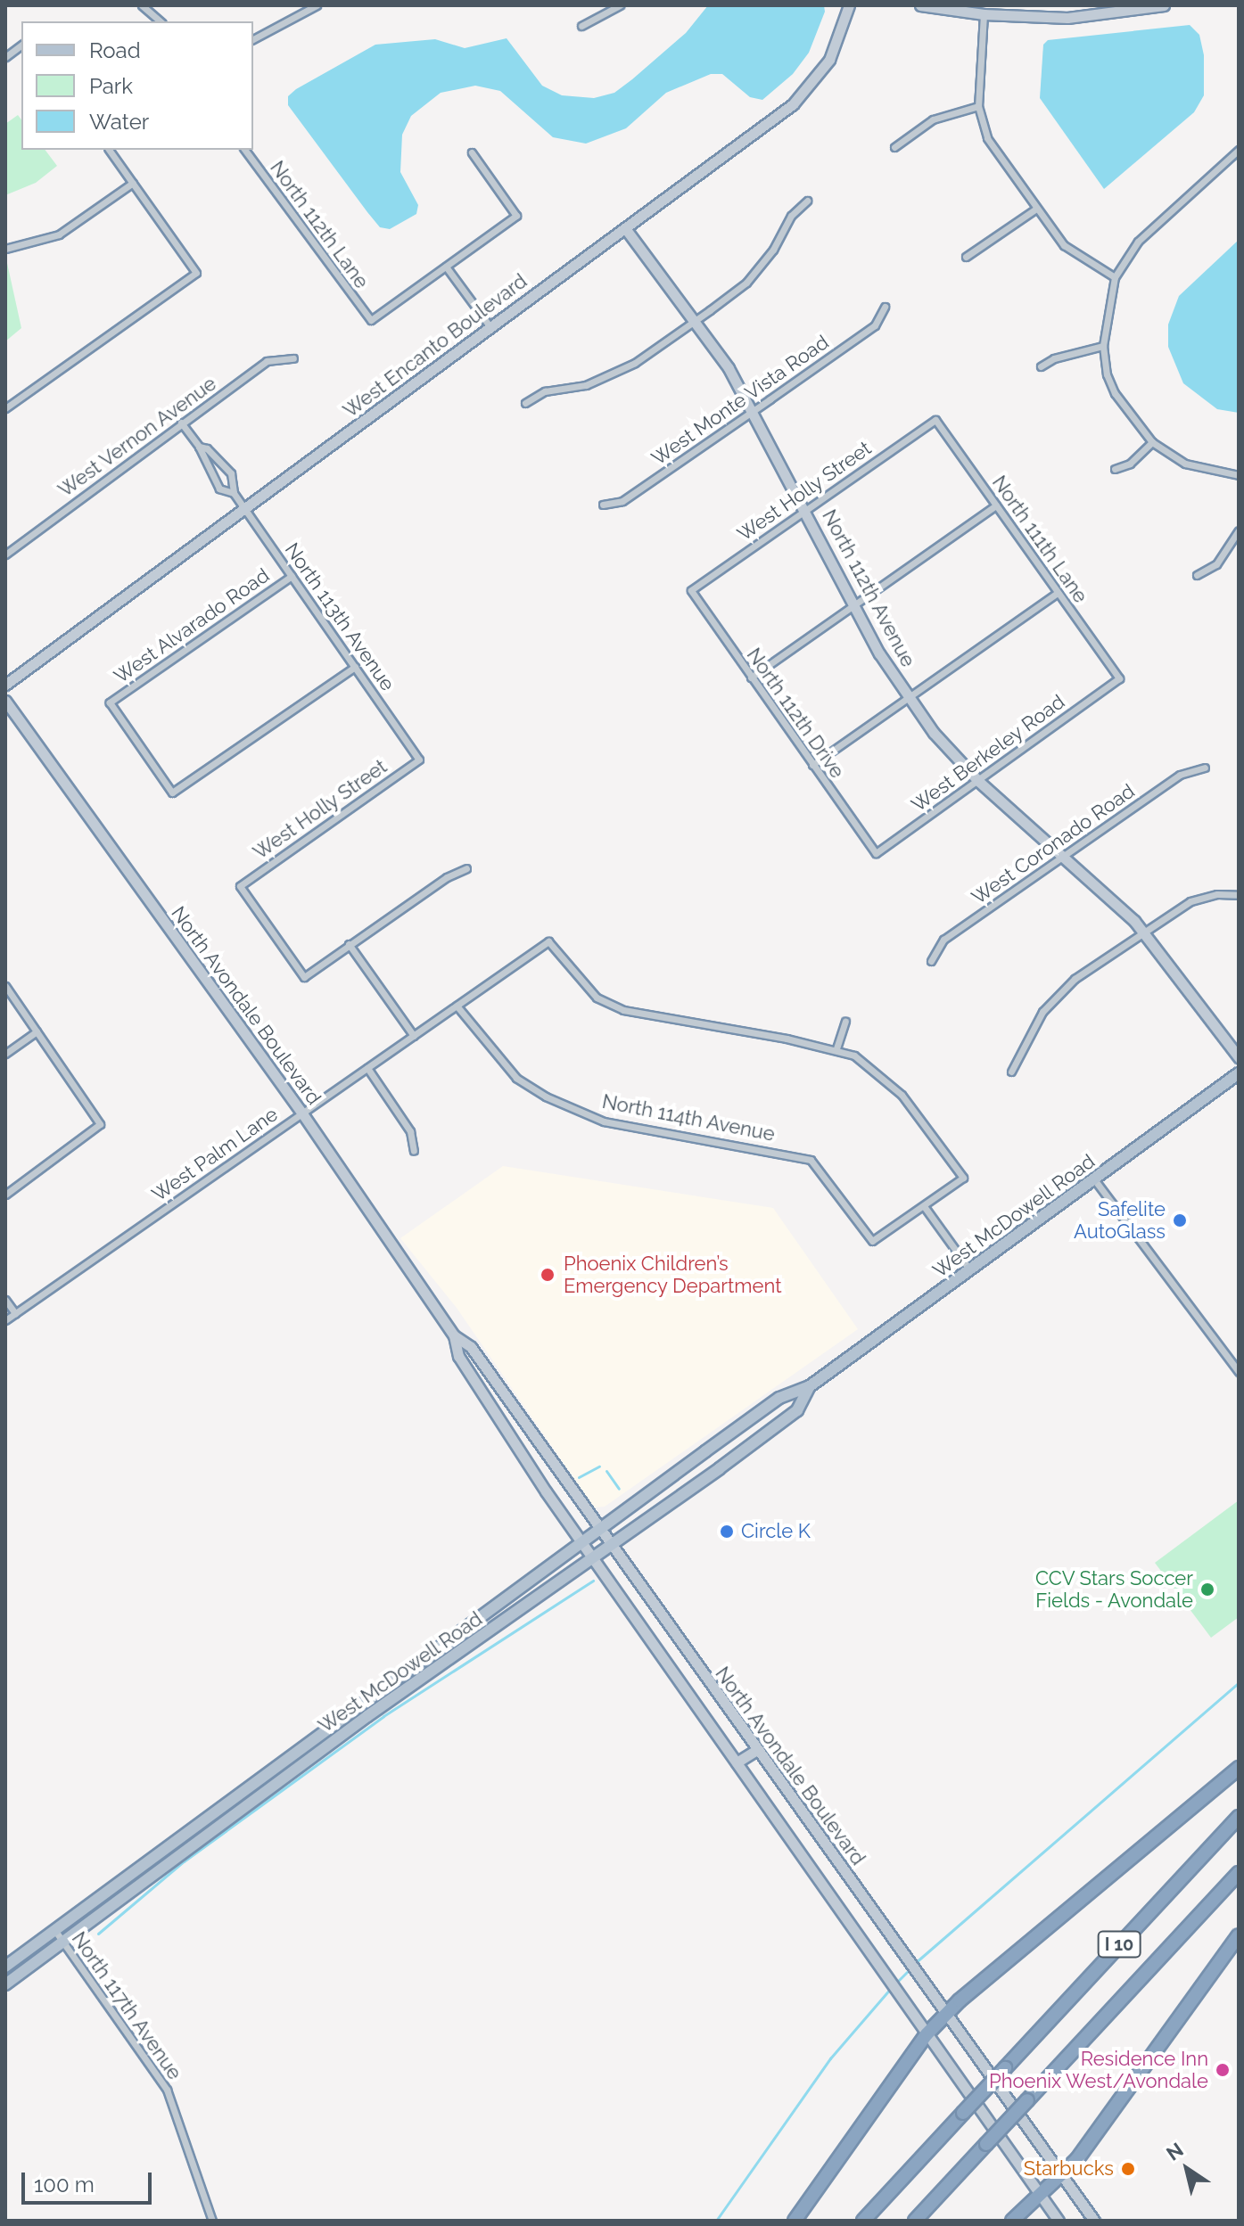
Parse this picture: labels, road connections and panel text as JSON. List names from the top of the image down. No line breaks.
{"streets":{"highway":["I 10"],"main road":["West Encanto Boulevard","North 112th Avenue","North Avondale Boulevard","West McDowell Road"],"street":["North 112th Lane","West Monte Vista Road","West Vernon Avenue","West Holly Street","North 111th Lane","North 113th Avenue","West Alvarado Road","North 112th Drive","West Berkeley Road","West Coronado Road","North 114th Avenue","West Palm Lane","North 117th Avenue"]},"crossings":[["West Encanto Boulevard","North 112th Avenue"],["West Encanto Boulevard","North 113th Avenue"],["West Monte Vista Road","North 112th Avenue"],["West Vernon Avenue","North 113th Avenue"],["West Holly Street","North 111th Lane"],["West Holly Street","North 112th Avenue"],["West Holly Street","North 113th Avenue"],["West Holly Street","North 112th Drive"],["North 111th Lane","West Berkeley Road"],["North 112th Avenue","West Berkeley Road"],["North 112th Avenue","West Coronado Road"],["North 113th Avenue","West Alvarado Road"],["North 112th Drive","West Berkeley Road"],["North Avondale Boulevard","West Palm Lane"],["North Avondale Boulevard","West McDowell Road"],["North 114th Avenue","West Palm Lane"],["West McDowell Road","North 117th Avenue"]],"places":["Safelite AutoGlass","Phoenix Children’s Emergency Department","Circle K","CCV Stars Soccer Fields - Avondale","Residence Inn Phoenix West/Avondale","Starbucks"],"legend":["Road","Park","Water"],"scale_bar":"100 m","north":"top left"}
